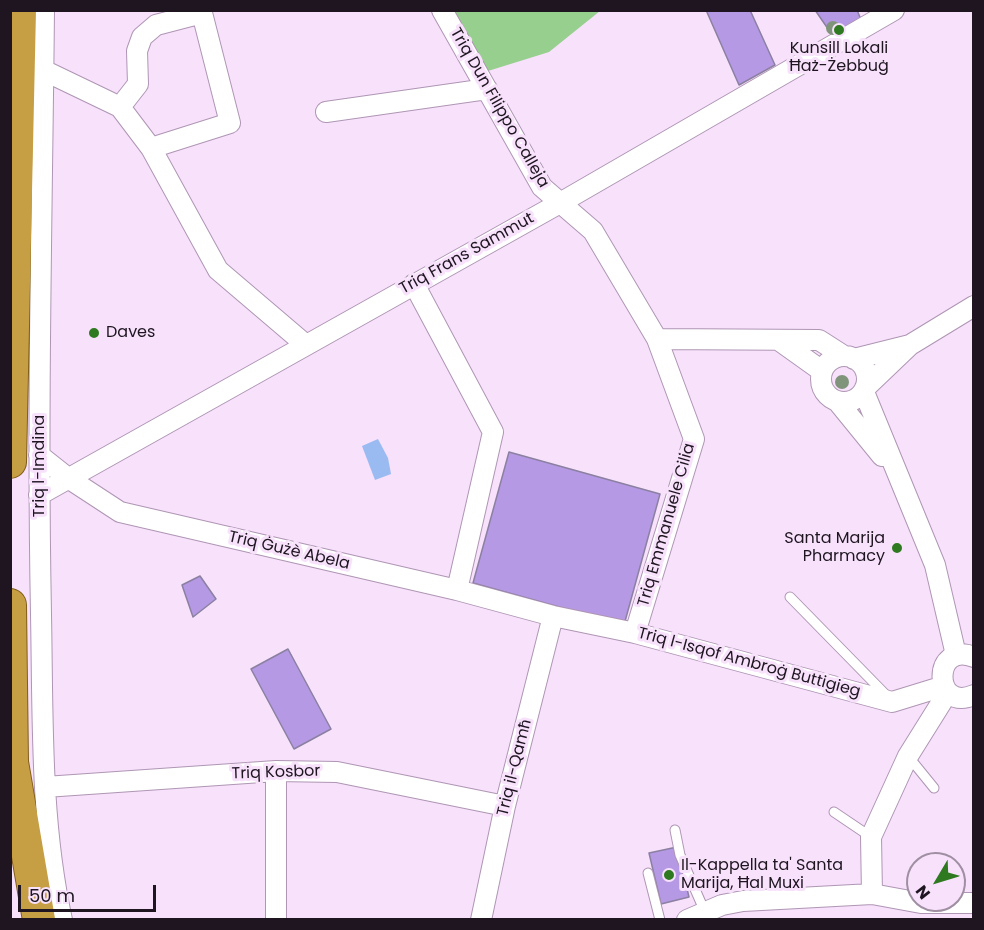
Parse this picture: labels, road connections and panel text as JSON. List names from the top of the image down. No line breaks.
{"streets":{"highway":["Triq l-Imdina"],"street":["Triq Dun Filippo Calleja","Triq Frans Sammut","Triq Emmanuele Cilia","Triq Ġużè Abela","Triq l-Isqof Ambroġ Buttigieg","Triq il-Qamħ","Triq Kosbor"]},"crossings":[["Triq Dun Filippo Calleja","Triq Frans Sammut"],["Triq Dun Filippo Calleja","Triq Emmanuele Cilia"],["Triq Frans Sammut","Triq l-Imdina"],["Triq Frans Sammut","Triq Emmanuele Cilia"],["Triq Frans Sammut","Triq Ġużè Abela"],["Triq l-Imdina","Triq Ġużè Abela"],["Triq l-Imdina","Triq Kosbor"],["Triq Emmanuele Cilia","Triq l-Isqof Ambroġ Buttigieg"],["Triq Ġużè Abela","Triq l-Isqof Ambroġ Buttigieg"],["Triq Ġużè Abela","Triq il-Qamħ"],["Triq l-Isqof Ambroġ Buttigieg","Triq il-Qamħ"],["Triq il-Qamħ","Triq Kosbor"]],"places":["Kunsill Lokali Ħaż-Żebbuġ","Daves","Santa Marija Pharmacy","Il-Kappella ta' Santa Marija, Ħal Muxi"],"scale_bar":"50 m","north":"bottom left"}
